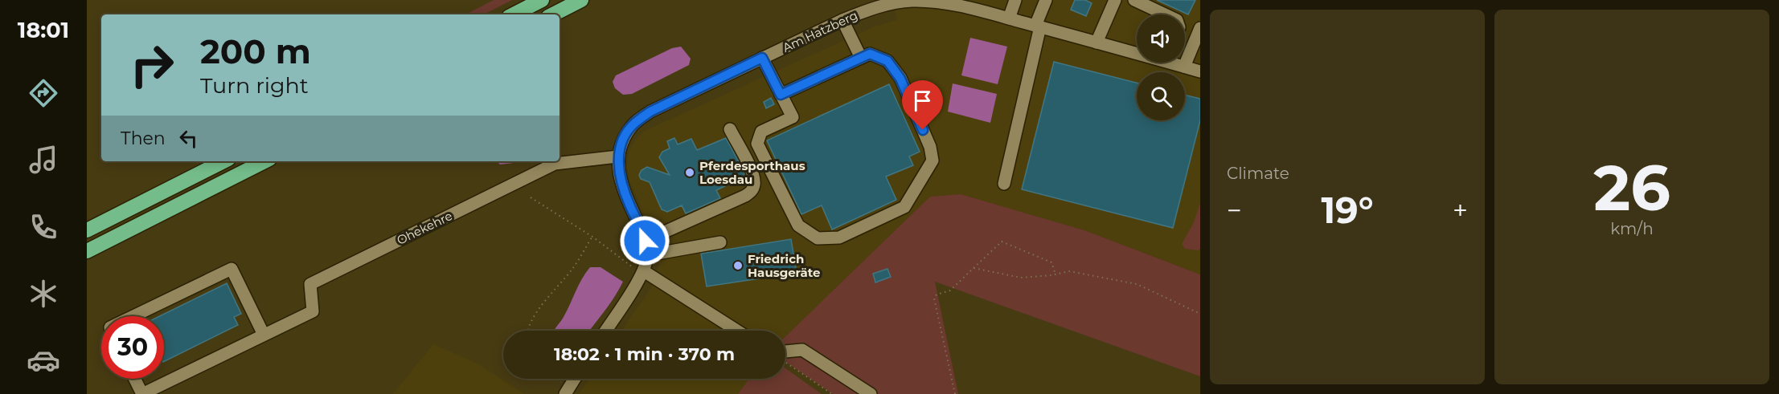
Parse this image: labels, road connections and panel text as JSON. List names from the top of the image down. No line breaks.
{"streets":{"street":["Am Hatzberg","Ohekehre"]},"crossings":[["Am Hatzberg","Ohekehre"]],"places":["Pferdesporthaus Loesdau","Friedrich Hausgeräte"],"page":{"tabs":"18:01","tile":["Climate",["26","km/h"]],"turn":["200 m","Turn right"],"then":"Then","heat":["−","19°","+"],"limit":"30","trip":"18:02 · 1 min · 370 m"}}
